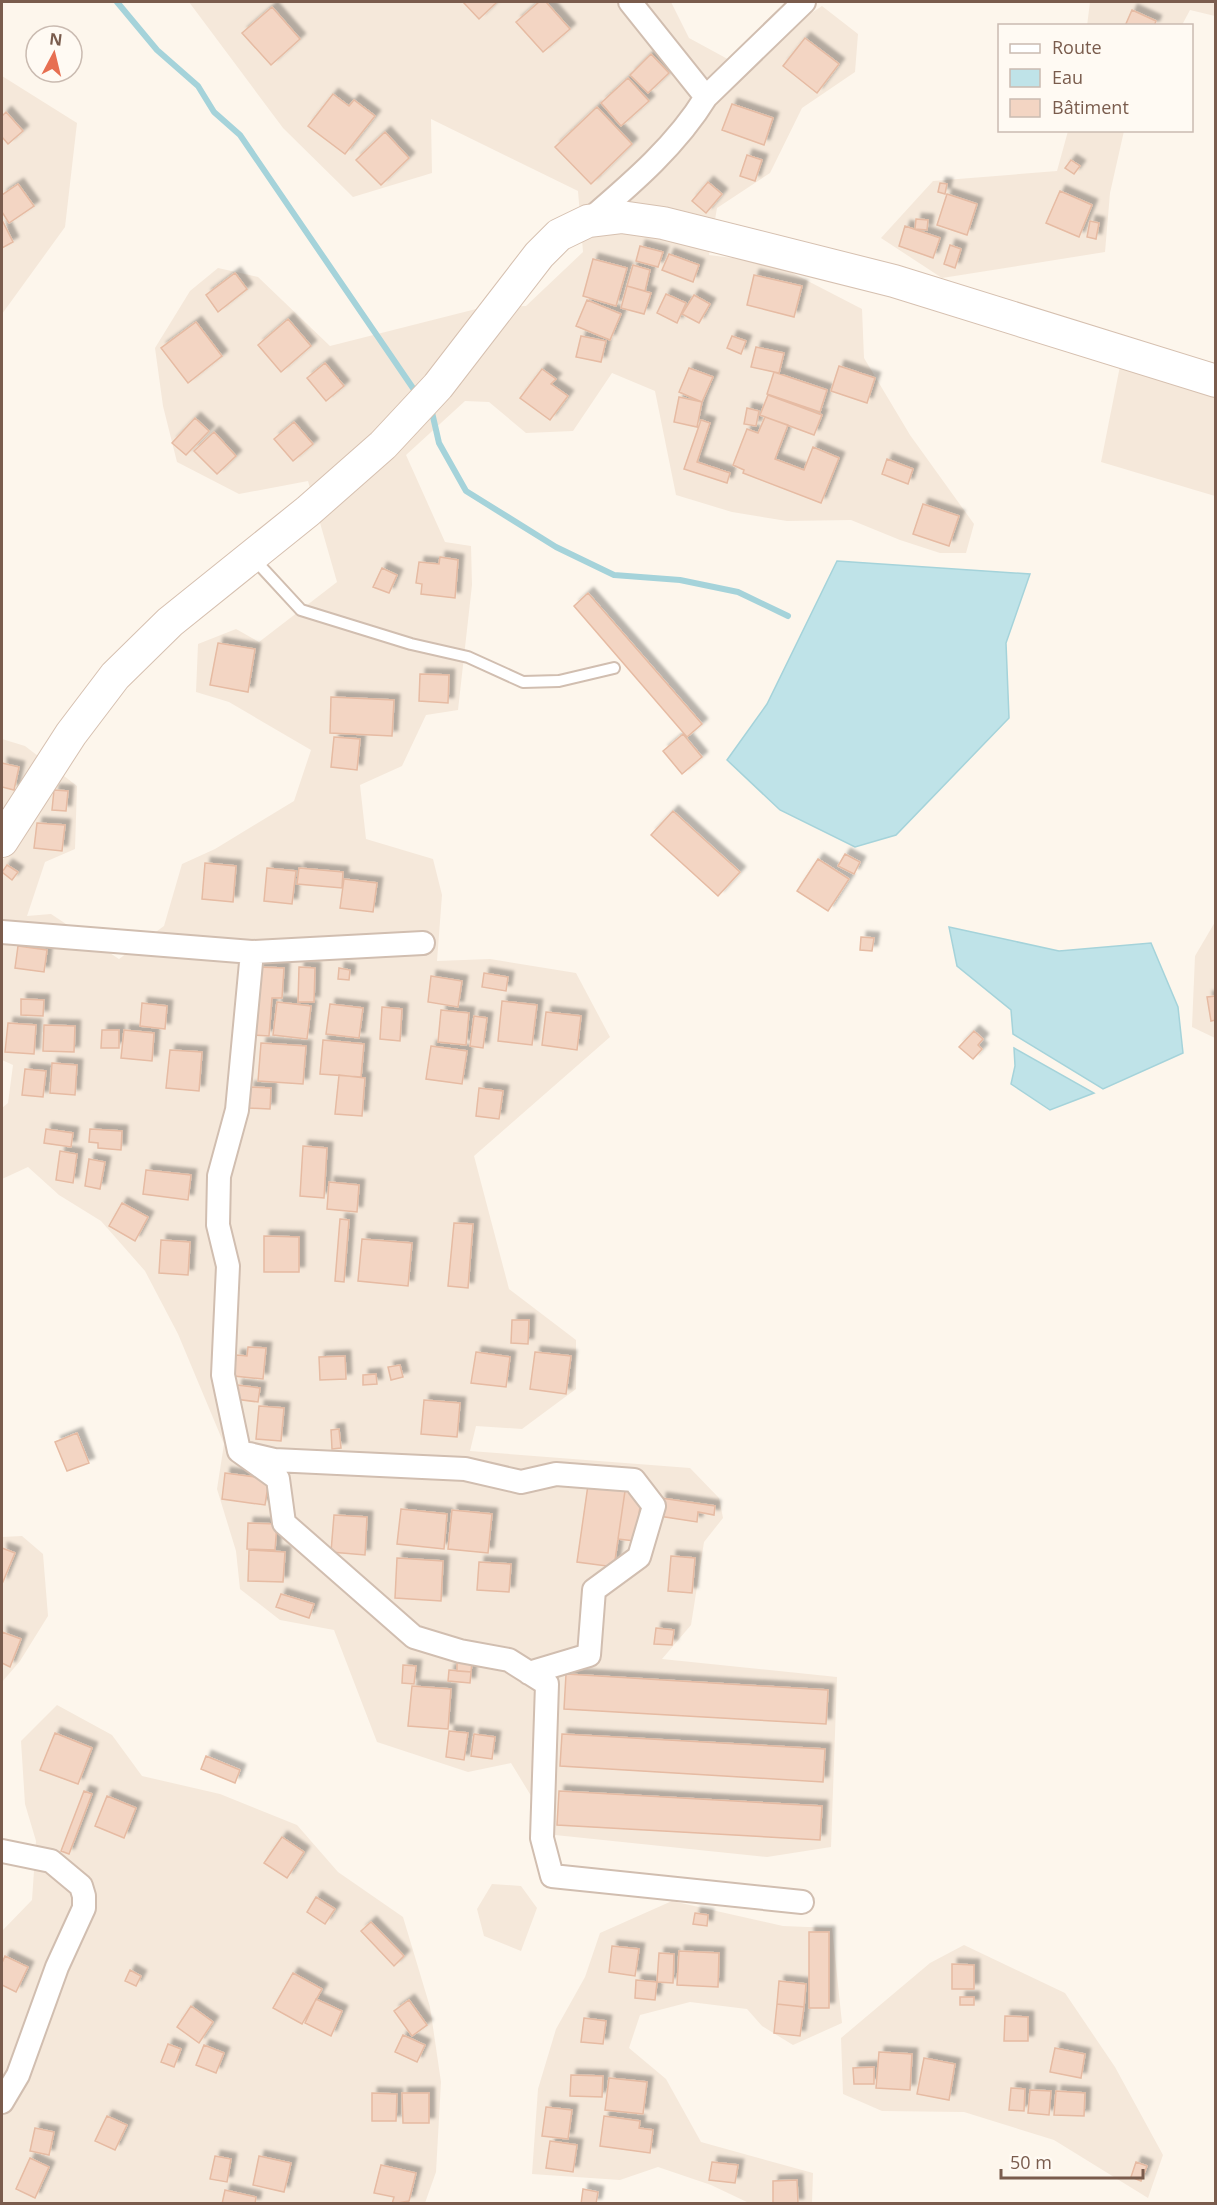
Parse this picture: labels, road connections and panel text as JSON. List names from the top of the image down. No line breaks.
{"legend":["Route","Eau","Bâtiment"],"scale_bar":"50 m","north":"top"}
